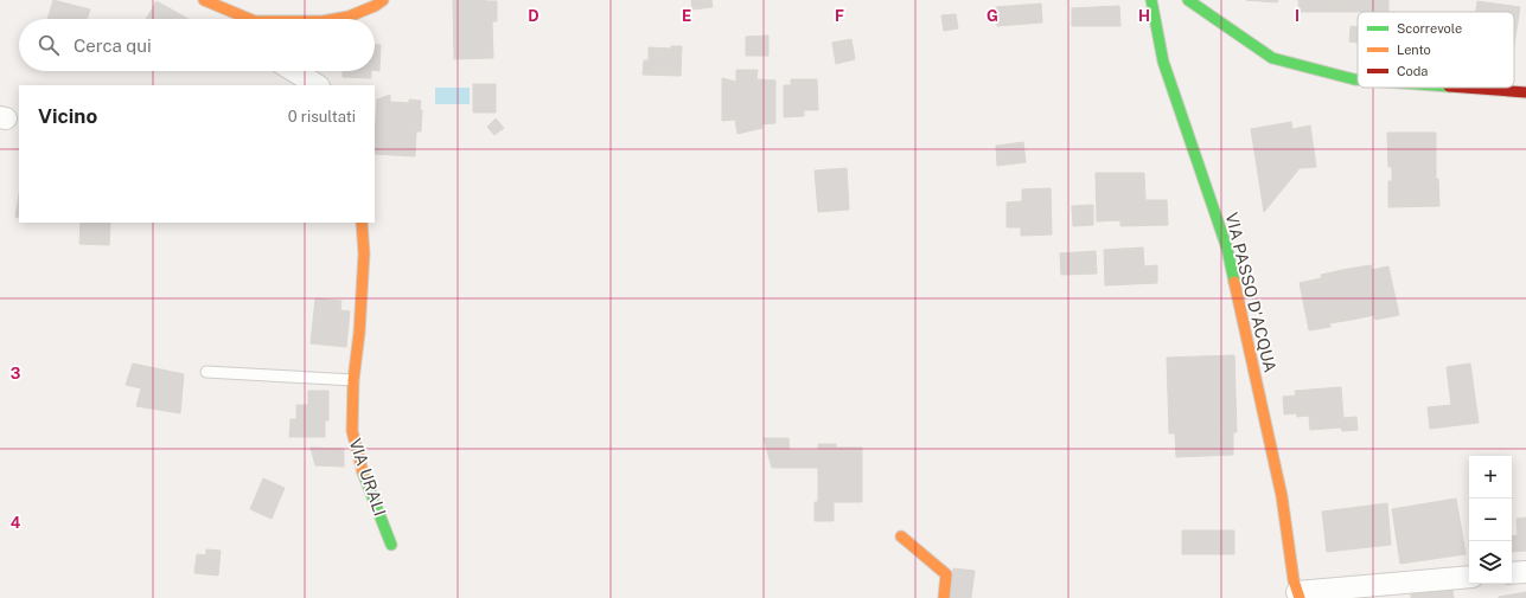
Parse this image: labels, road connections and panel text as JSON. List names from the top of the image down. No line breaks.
{"streets":{"street":["VIA PASSO D'ACQUA","VIA URALI"]},"legend":["Scorrevole","Lento","Coda"],"page":{"search":"Cerca qui","heading":["Vicino","0 risultati"],"map_buttons":["+","−"]},"grid":{"columns":["D","E","F","G","H","I"],"rows":["3","4"]}}
